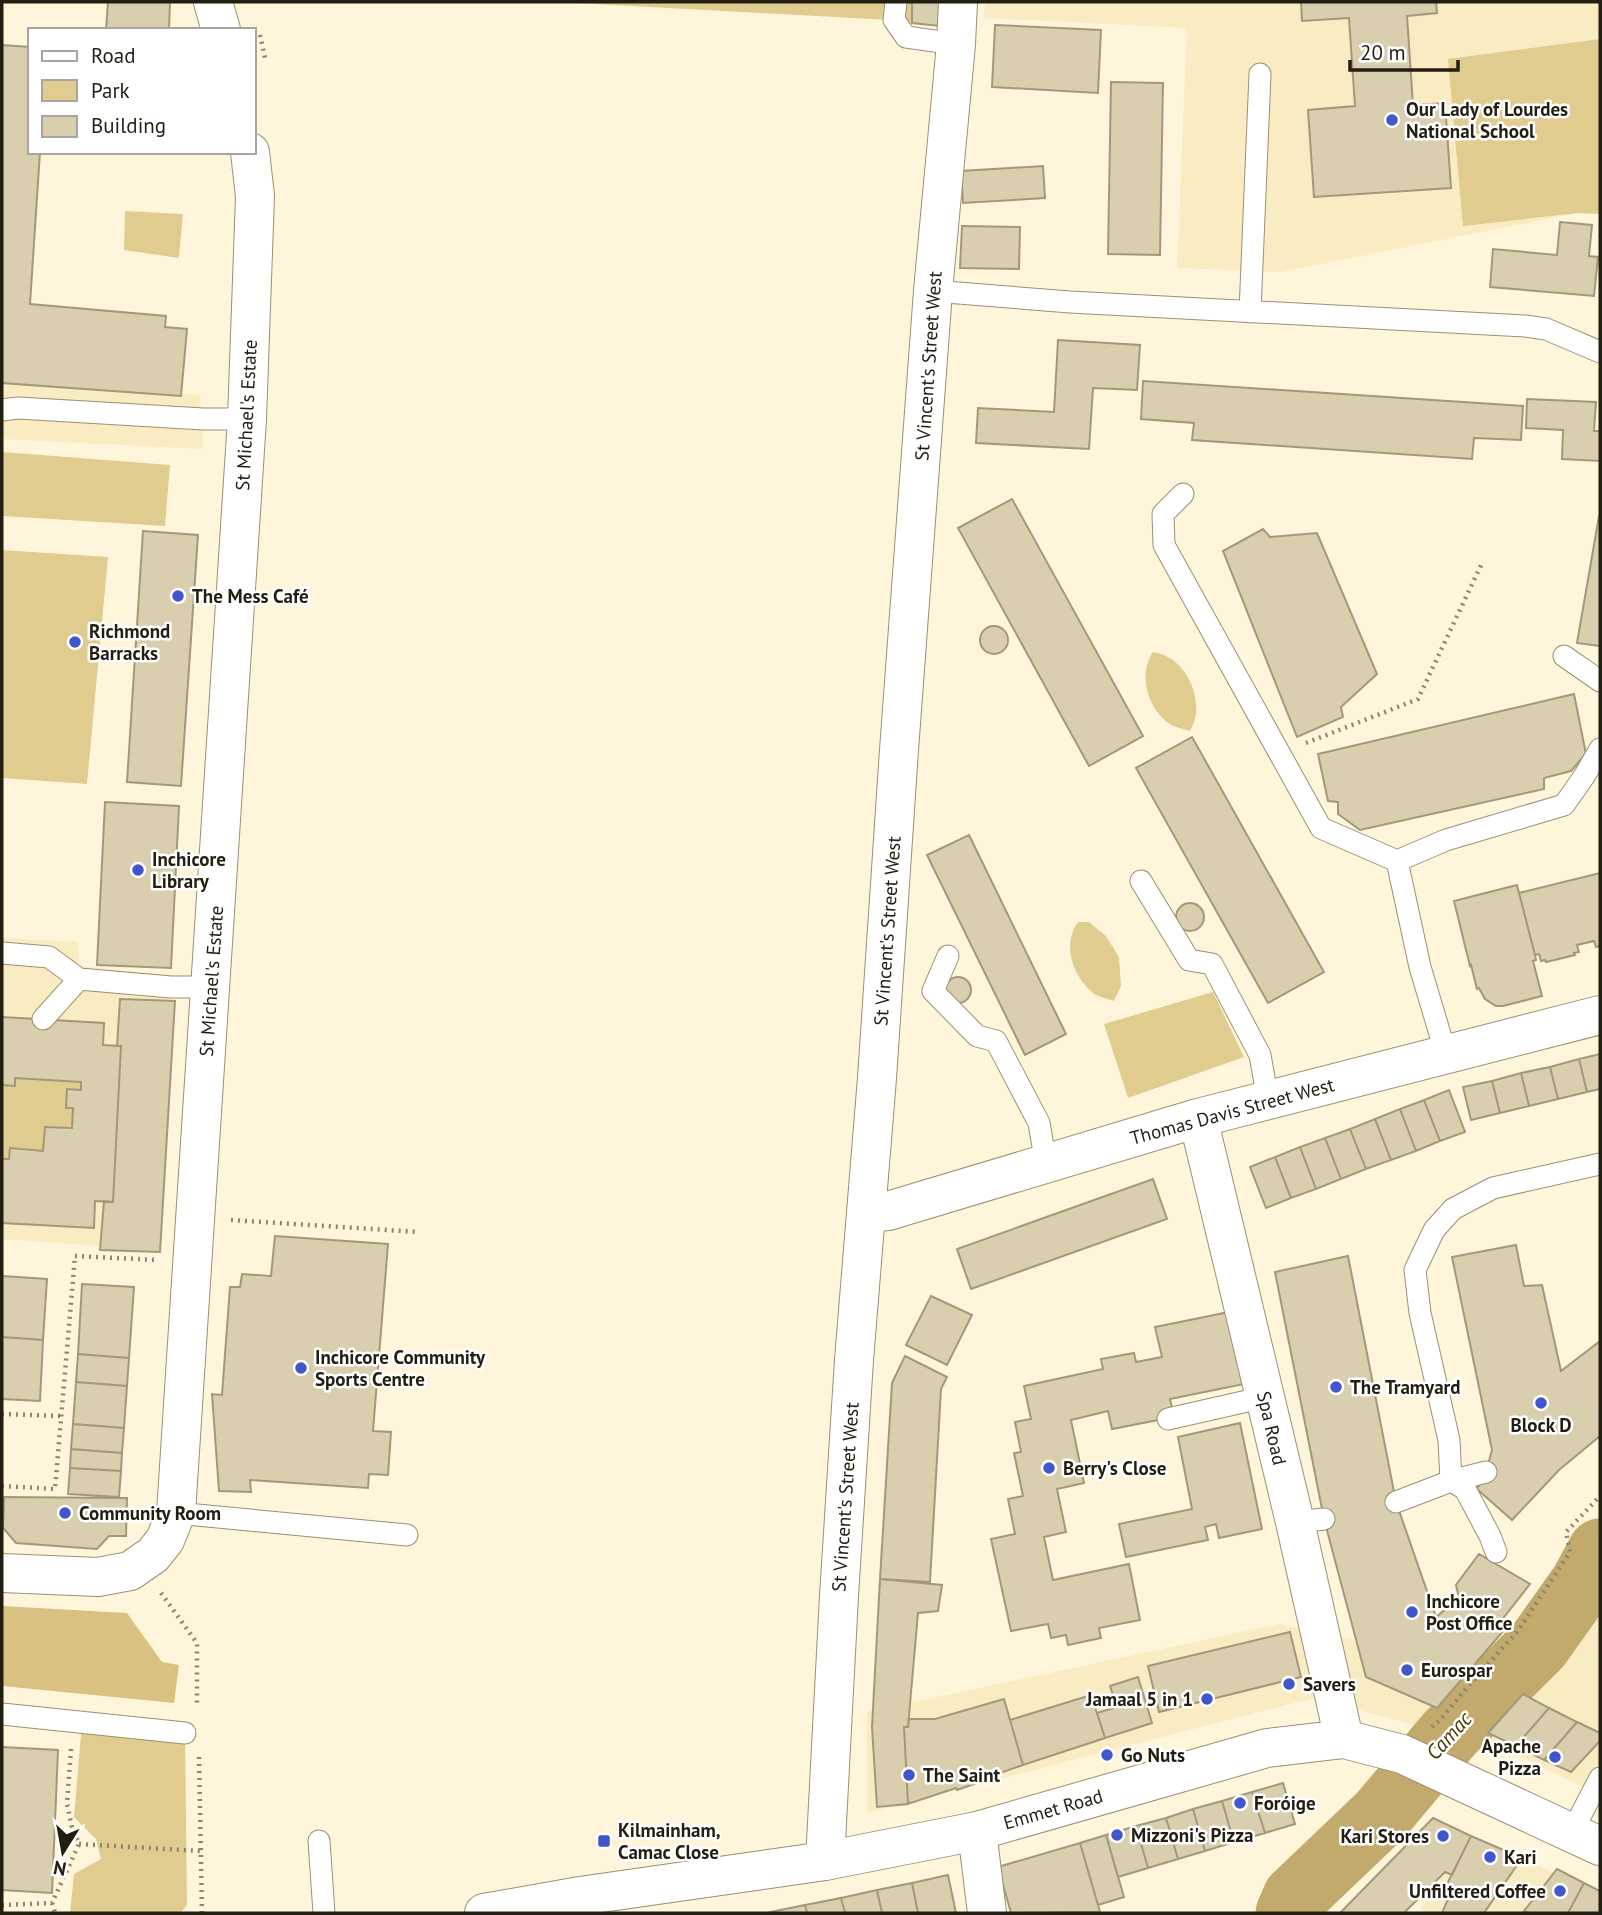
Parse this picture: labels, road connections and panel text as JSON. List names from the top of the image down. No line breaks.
{"streets":{"street":["St Vincent's Street West","St Michael's Estate","Thomas Davis Street West","Spa Road","Emmet Road"]},"crossings":[["St Vincent's Street West","Thomas Davis Street West"],["St Vincent's Street West","Emmet Road"],["Thomas Davis Street West","Spa Road"],["Spa Road","Emmet Road"]],"water":["Camac"],"places":{"other":["Our Lady of Lourdes National School","The Mess Café","Richmond Barracks","Inchicore Library","Inchicore Community Sports Centre","The Tramyard","Block D","Berry's Close","Community Room","Inchicore Post Office","Eurospar","Savers","Jamaal 5 in 1","Go Nuts","Apache Pizza","The Saint","Foróige","Mizzoni's Pizza","Kari Stores","Kari","Unfiltered Coffee"],"transit":["Kilmainham, Camac Close"]},"legend":["Road","Park","Building"],"scale_bar":"20 m","north":"bottom"}
